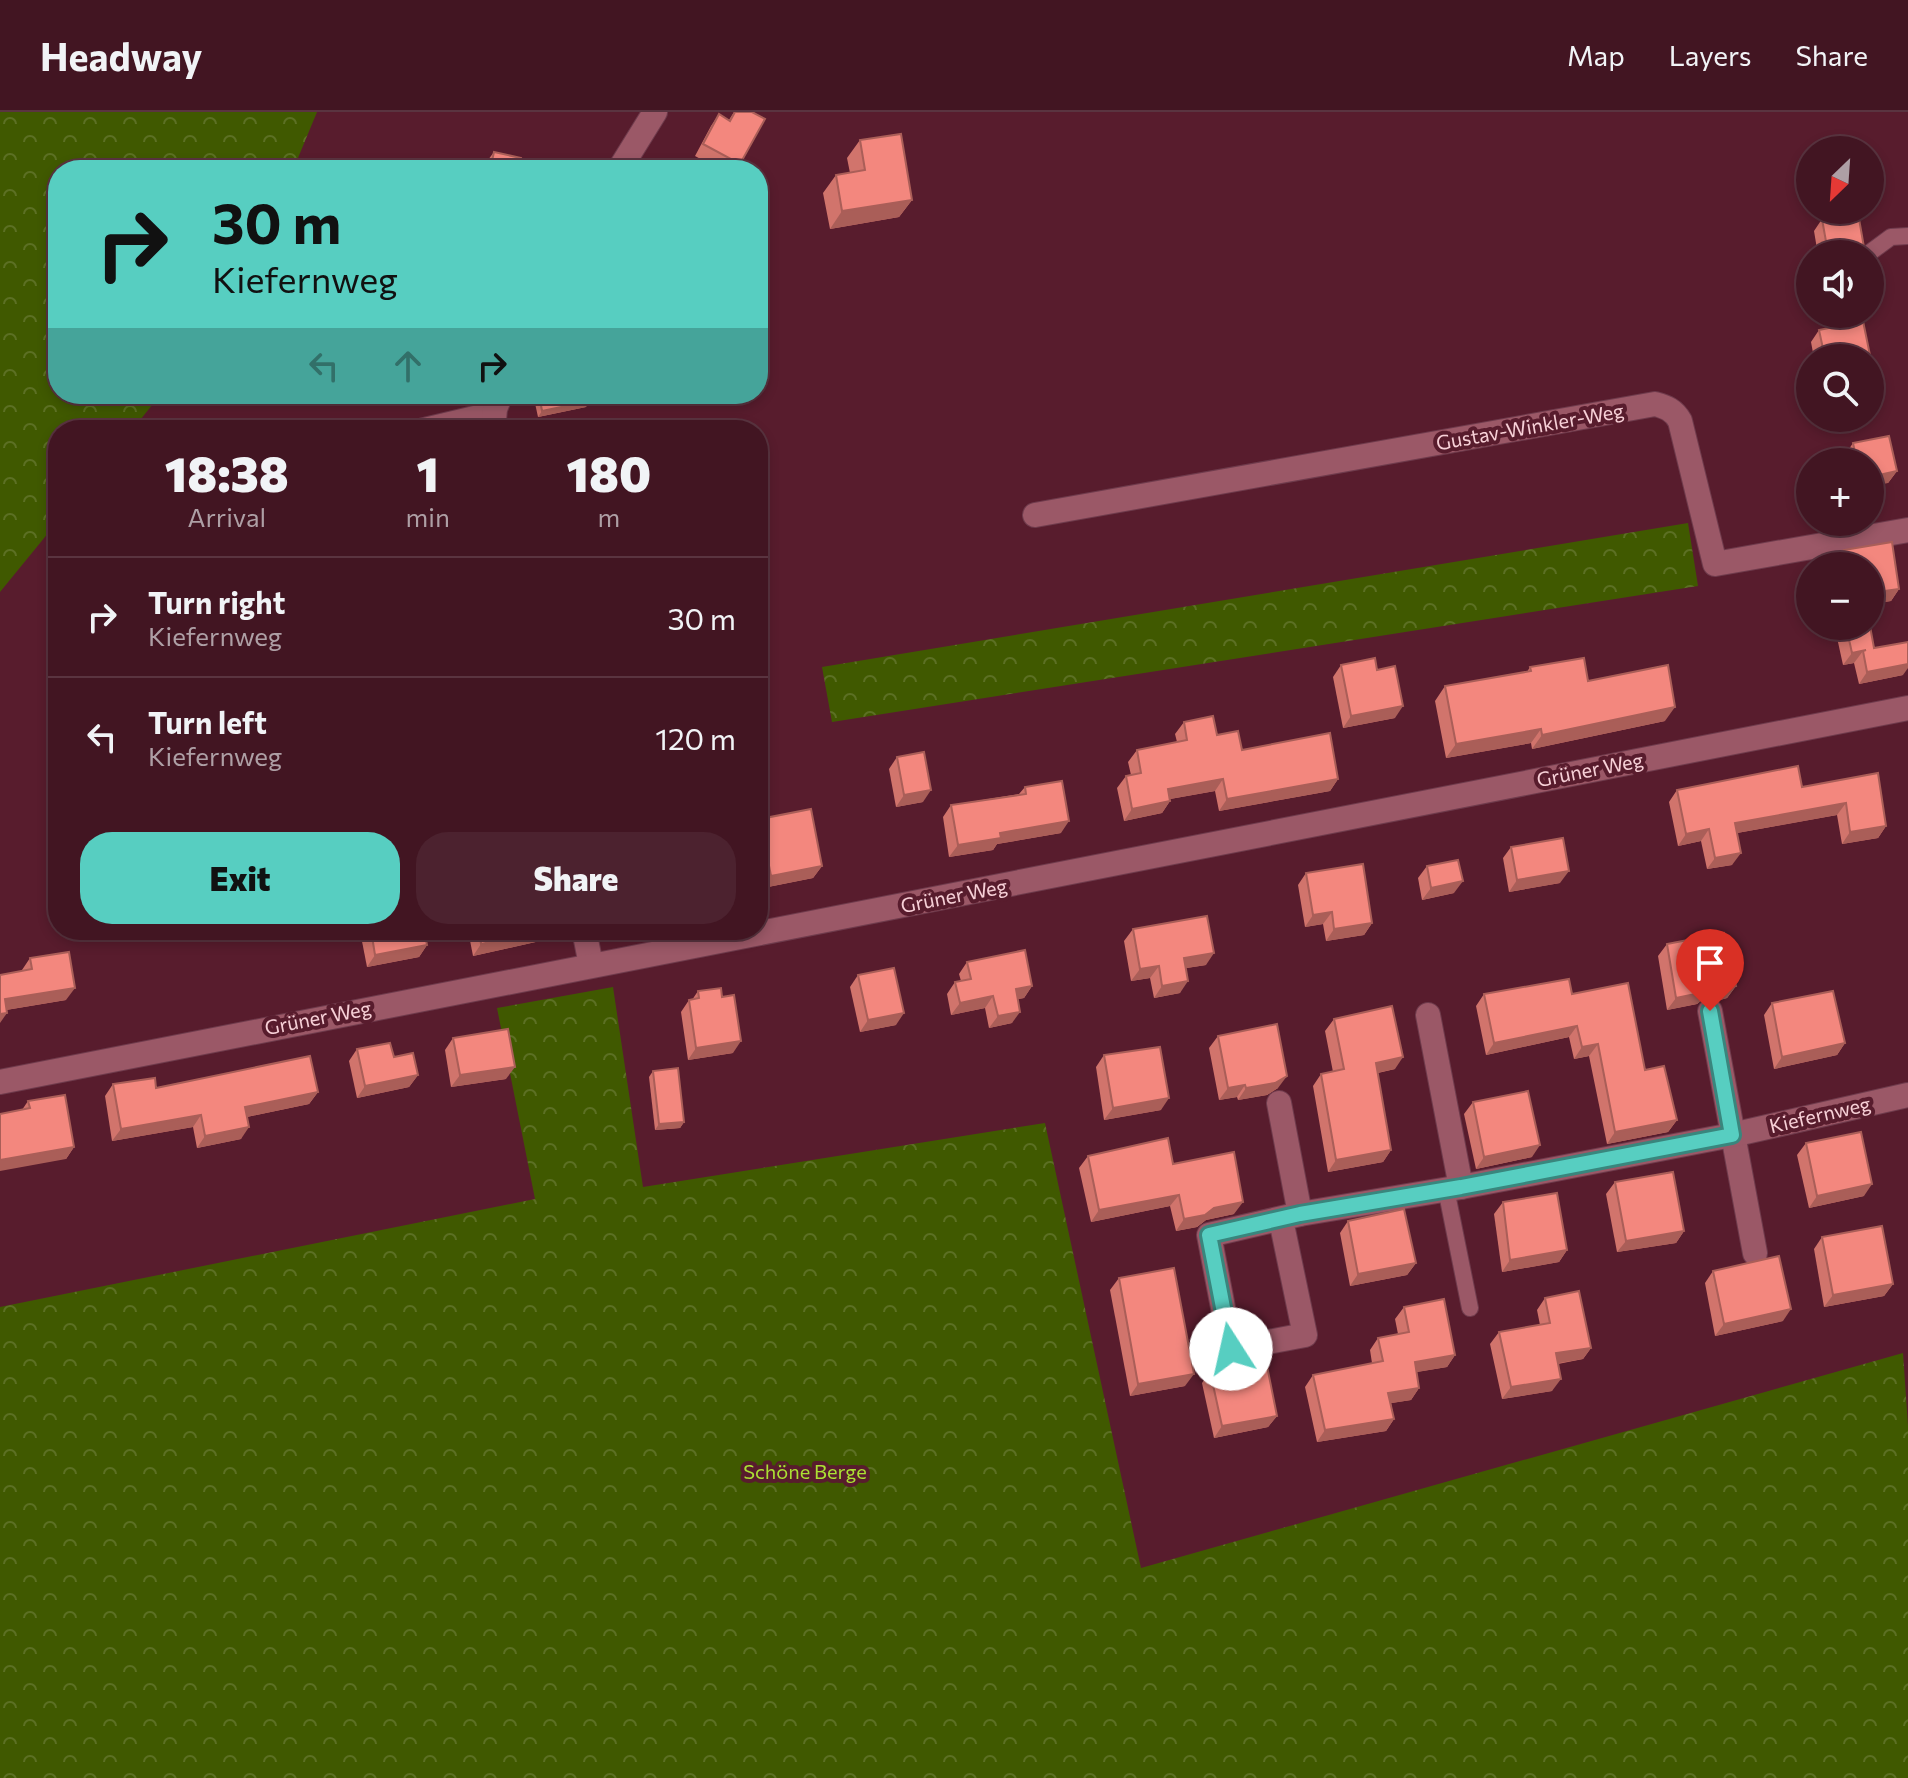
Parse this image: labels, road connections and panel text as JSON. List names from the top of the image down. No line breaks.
{"streets":{"street":["Gustav-Winkler-Weg","Grüner Weg","Kiefernweg"]},"parks":["Schöne Berge"],"north":"bottom left","page":{"header":"Headway","nav":["Map","Layers","Share"],"map_buttons":["+","−"],"turn":["30 m","Kiefernweg"],"eta":["18:38","Arrival","1","min","180","m"],"list":[{"name":"Turn right","note":"Kiefernweg","value":"30 m"},{"name":"Turn left","note":"Kiefernweg","value":"120 m"}],"buttons":["Exit","Share"]}}
